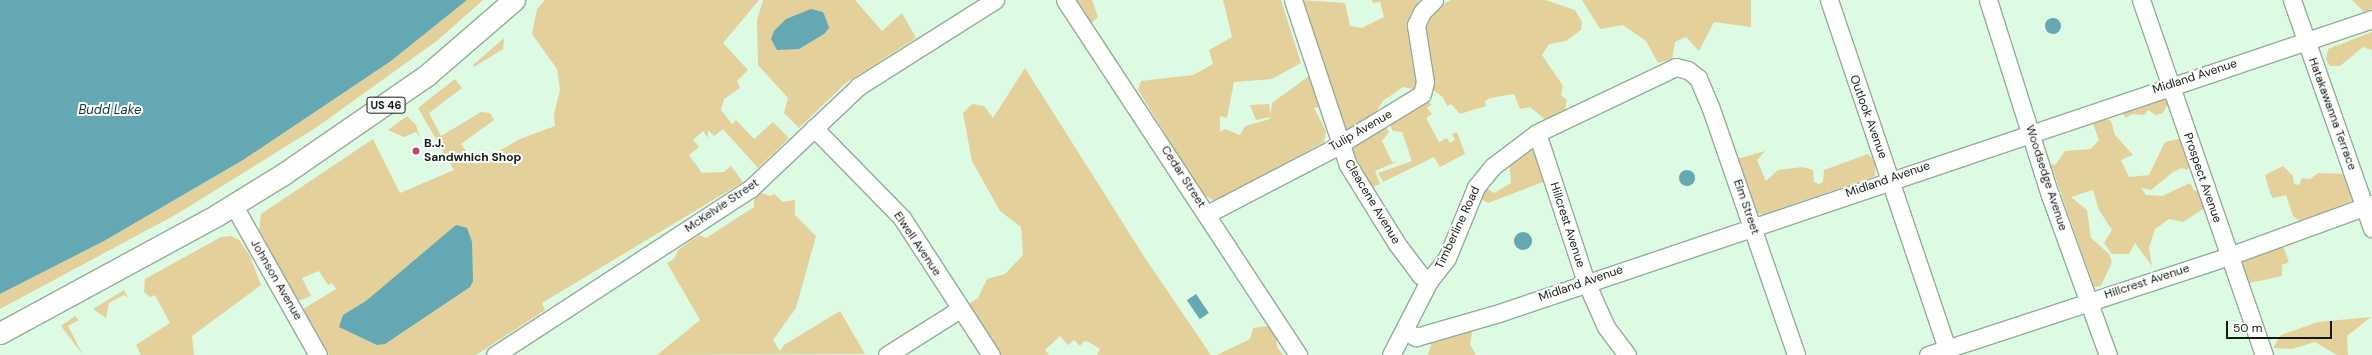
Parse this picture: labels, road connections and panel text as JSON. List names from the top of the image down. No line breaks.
{"streets":{"main road":["US 46"],"street":["Midland Avenue","Hatakawanna Terrace","Outlook Avenue","Tulip Avenue","Cedar Street","Woodsedge Avenue","Prospect Avenue","Cleacene Avenue","McKelvie Street","Elm Street","Hillcrest Avenue","Timberline Road","Elwell Avenue","Johnson Avenue"]},"crossings":[["Midland Avenue","Hatakawanna Terrace"],["Midland Avenue","Outlook Avenue"],["Midland Avenue","Woodsedge Avenue"],["Midland Avenue","Prospect Avenue"],["Midland Avenue","Elm Street"],["Midland Avenue","Hillcrest Avenue"],["Midland Avenue","Timberline Road"],["US 46","Johnson Avenue"],["Hatakawanna Terrace","Hillcrest Avenue"],["Outlook Avenue","Hillcrest Avenue"],["Tulip Avenue","Cedar Street"],["Tulip Avenue","Cleacene Avenue"],["Woodsedge Avenue","Hillcrest Avenue"],["Prospect Avenue","Hillcrest Avenue"],["Cleacene Avenue","Timberline Road"],["McKelvie Street","Elwell Avenue"],["Elm Street","Timberline Road"],["Hillcrest Avenue","Timberline Road"]],"water":["Budd Lake"],"places":["B.J. Sandwhich Shop"],"scale_bar":"50 m"}
